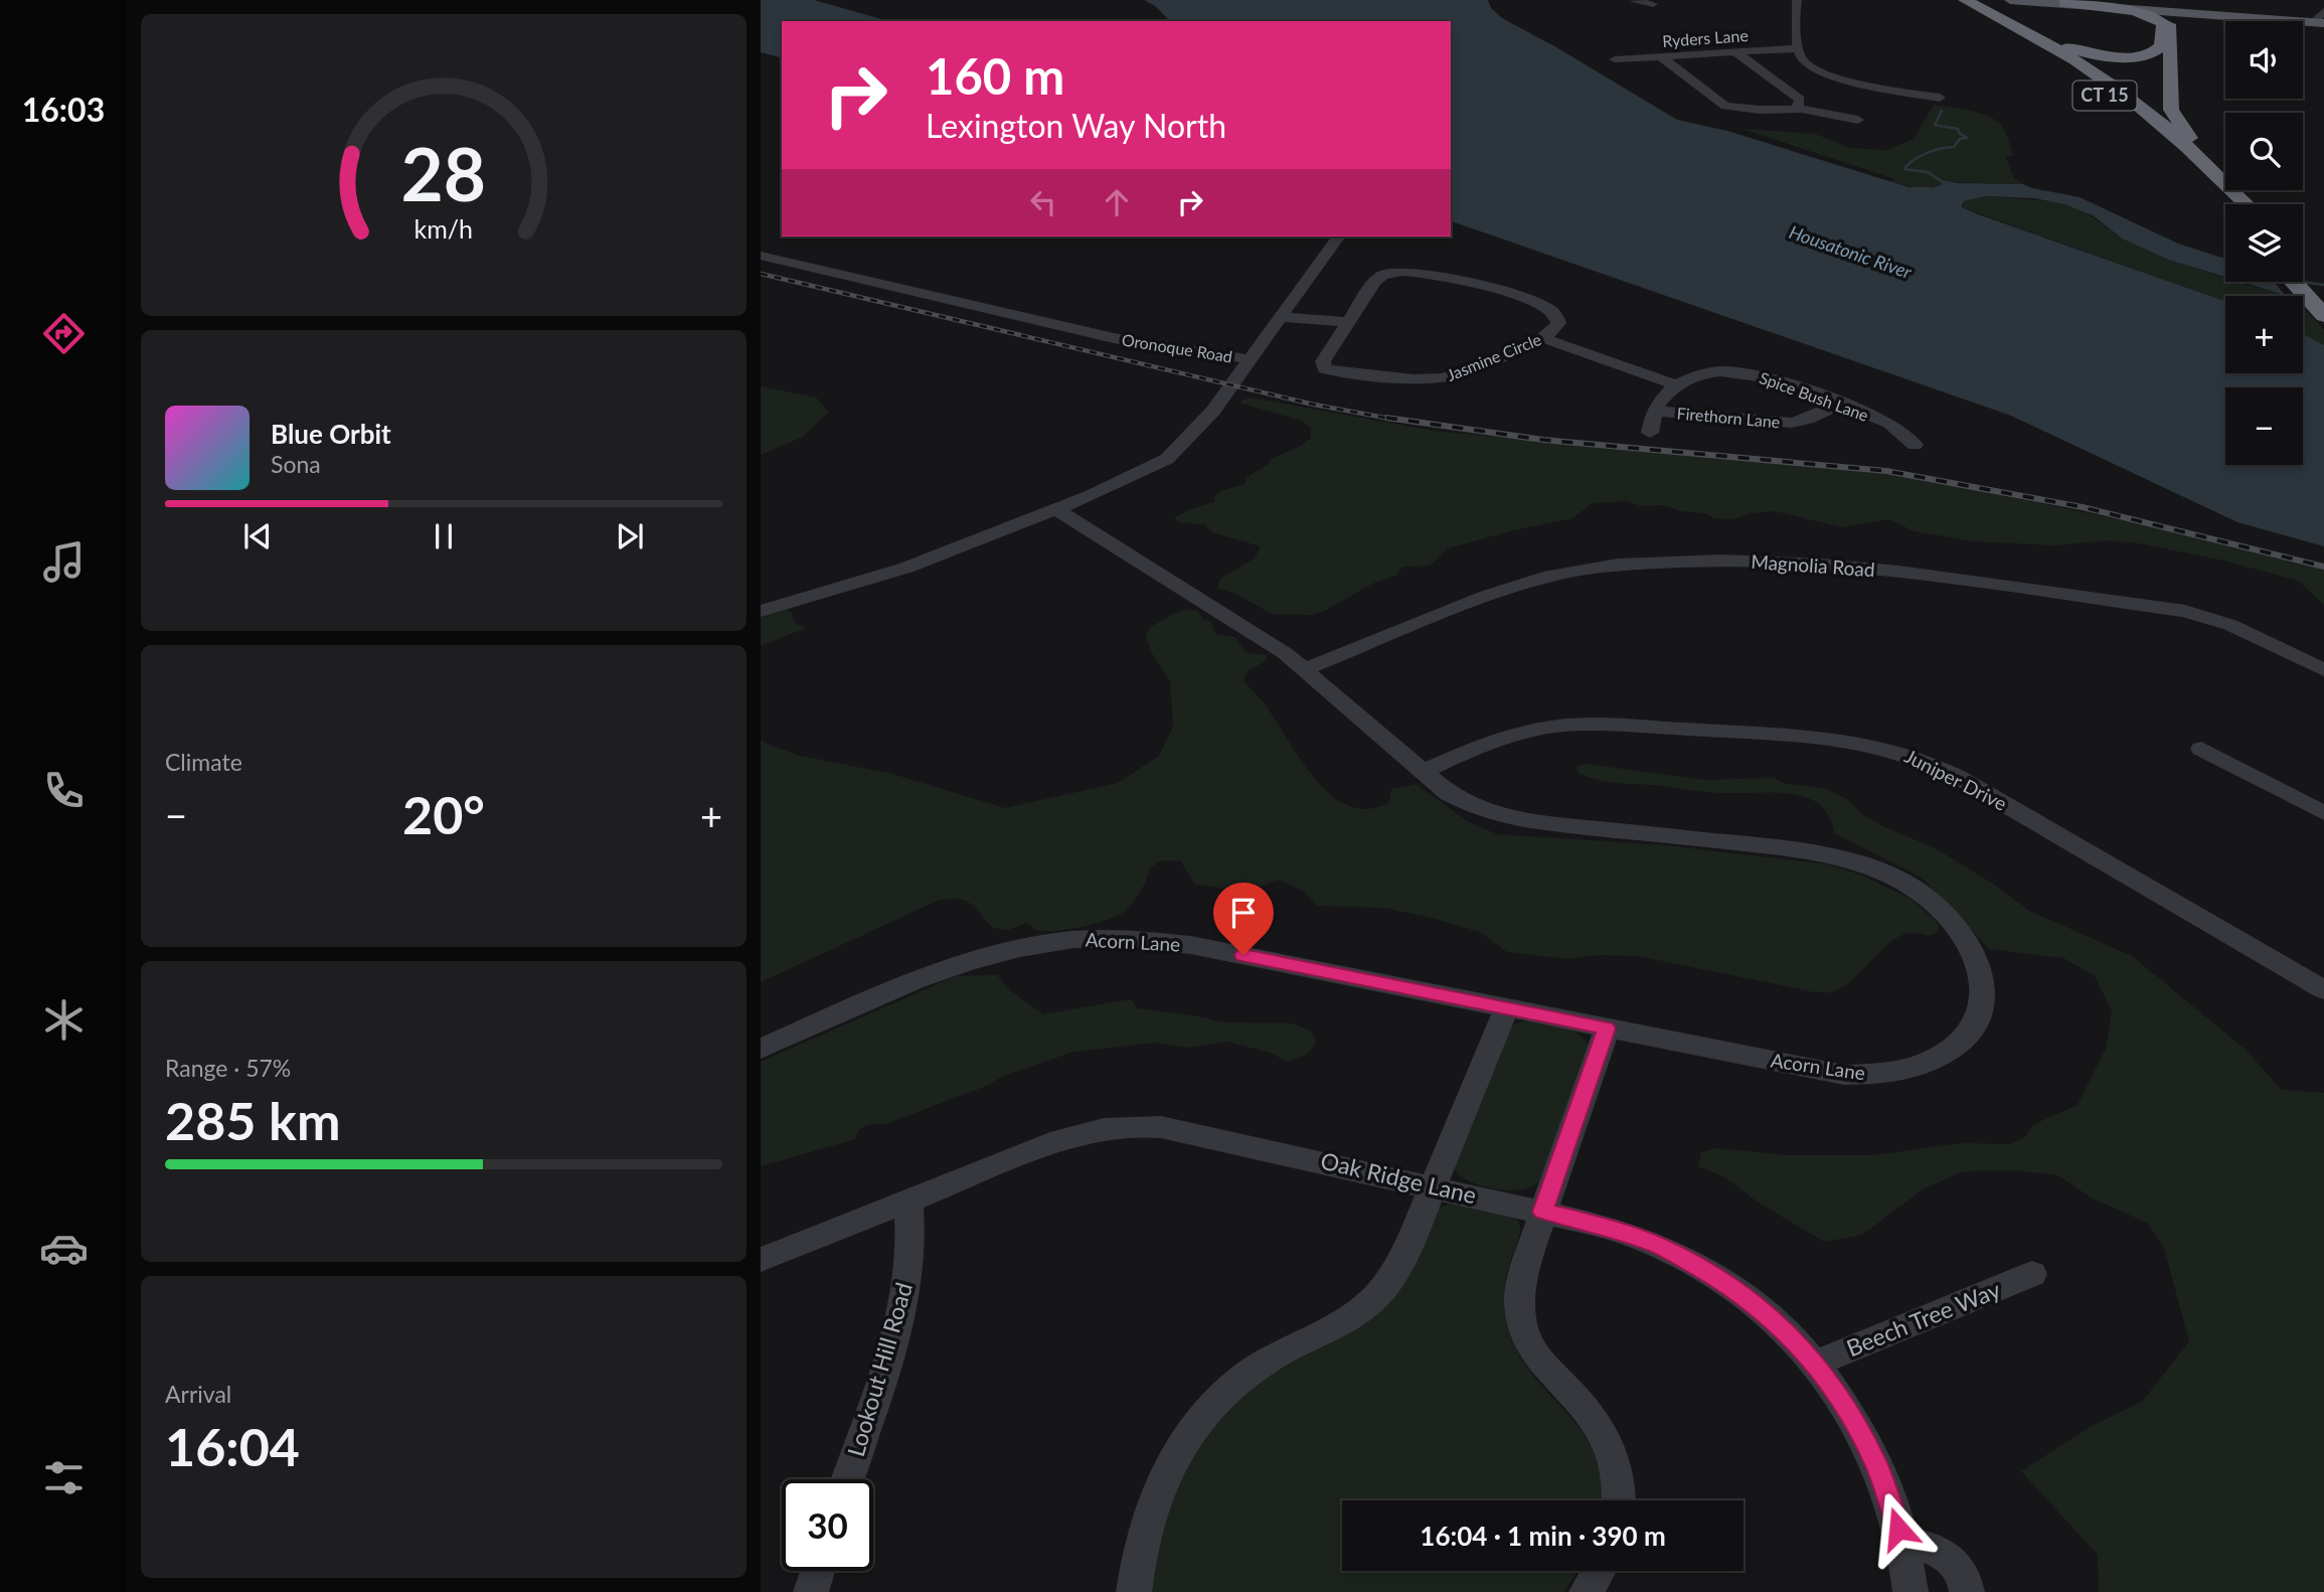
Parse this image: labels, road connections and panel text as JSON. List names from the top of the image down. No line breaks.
{"streets":{"highway":["CT 15"],"street":["Ryders Lane","Oronoque Road","Jasmine Circle","Spice Bush Lane","Firethorn Lane","Magnolia Road","Juniper Drive","Acorn Lane","Oak Ridge Lane","Beech Tree Way","Lookout Hill Road"]},"crossings":[["Oronoque Road","Acorn Lane"],["Spice Bush Lane","Firethorn Lane"],["Magnolia Road","Acorn Lane"],["Juniper Drive","Acorn Lane"],["Oak Ridge Lane","Beech Tree Way"],["Oak Ridge Lane","Lookout Hill Road"]],"water":["Housatonic River"],"page":{"tabs":"16:03","map_buttons":["+","−"],"turn":["160 m","Lexington Way North"],"song":["Blue Orbit","Sona"],"tile":["Climate",["Range · 57%","285 km"],["Arrival","16:04"]],"heat":["−","20°","+"],"limit":"30","trip":"16:04 · 1 min · 390 m","gauge":["28","km/h"]}}
